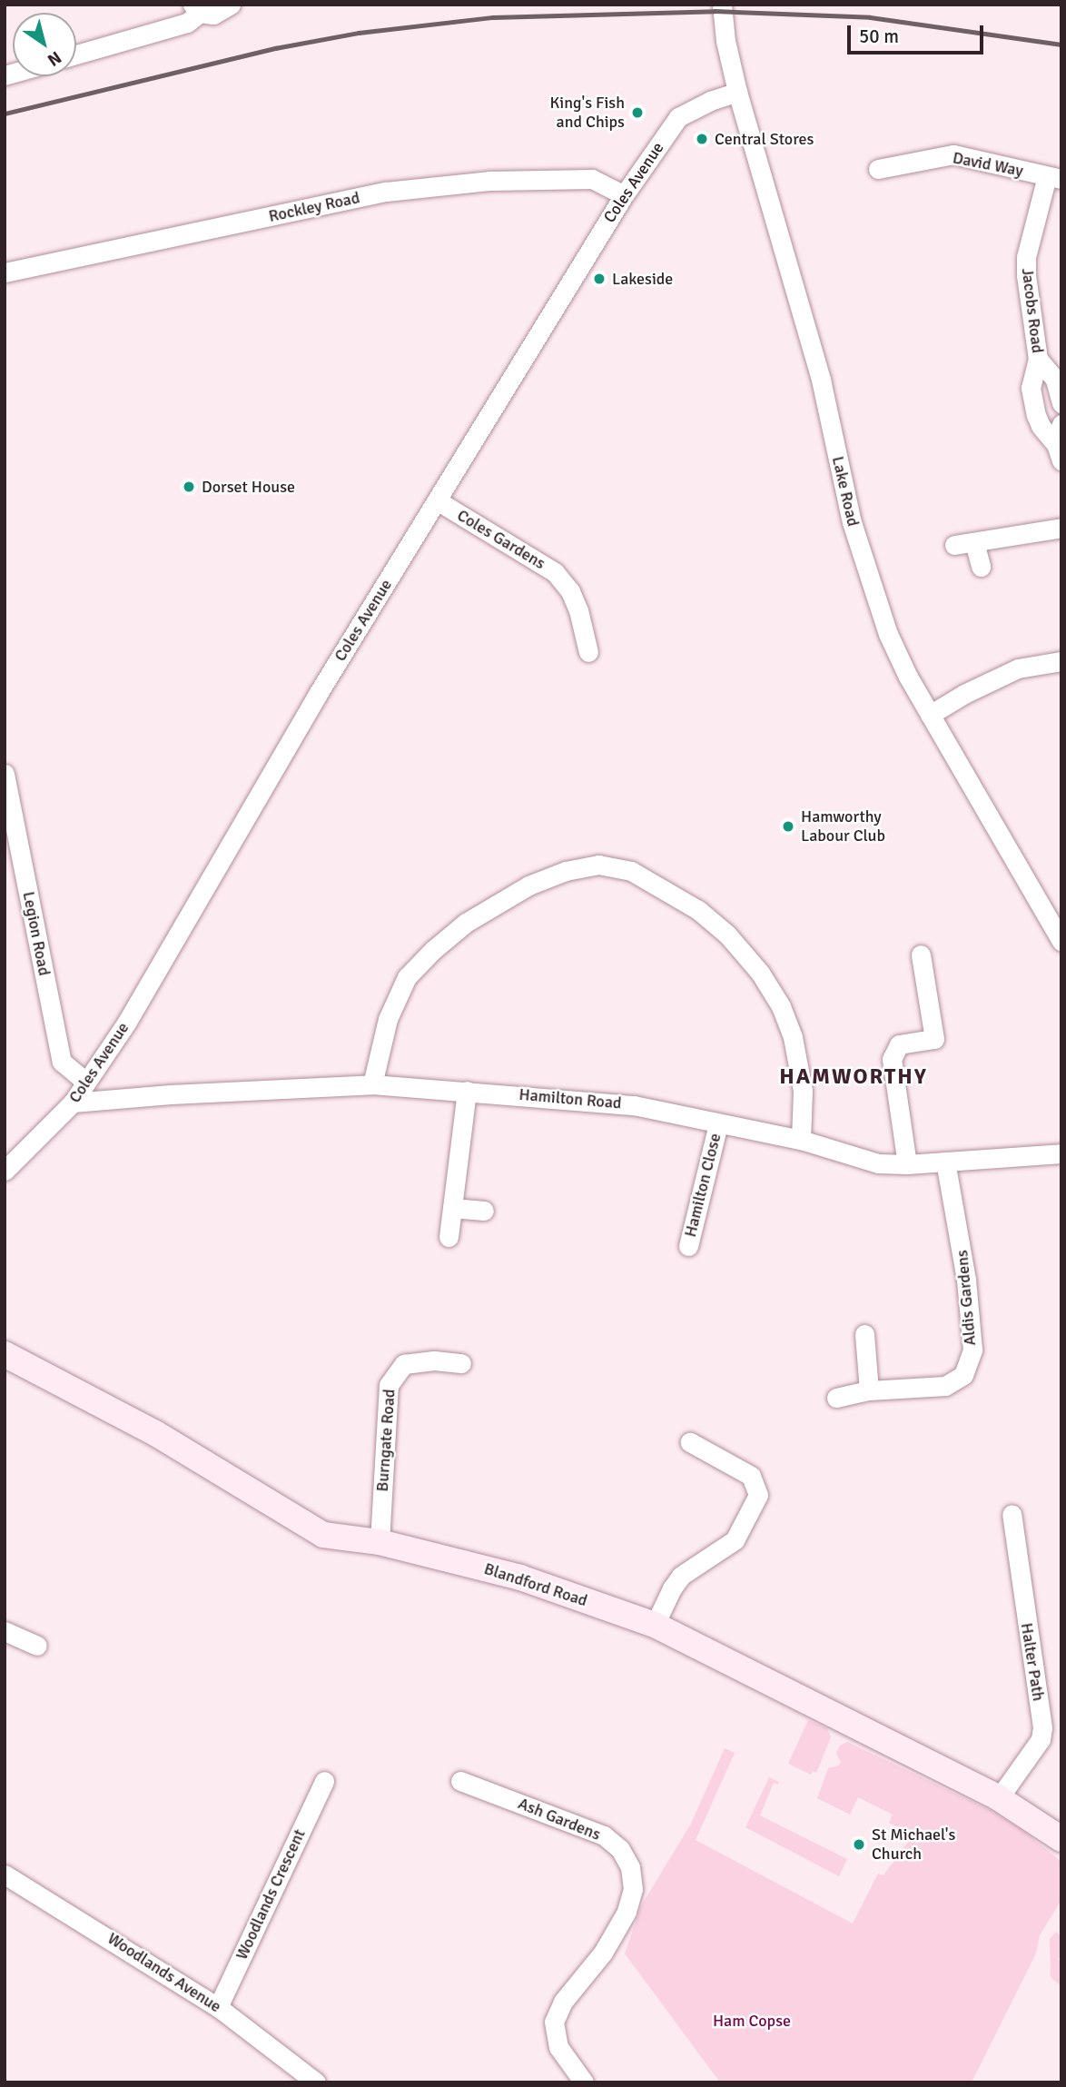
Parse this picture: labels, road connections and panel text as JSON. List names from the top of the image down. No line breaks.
{"streets":{"main road":["Blandford Road"],"street":["David Way","Coles Avenue","Rockley Road","Jacobs Road","Lake Road","Coles Gardens","Legion Road","Hamilton Road","Hamilton Close","Aldis Gardens","Burngate Road","Halter Path","Ash Gardens","Woodlands Crescent","Woodlands Avenue"]},"crossings":[["David Way","Jacobs Road"],["Coles Avenue","Rockley Road"],["Coles Avenue","Lake Road"],["Coles Avenue","Coles Gardens"],["Coles Avenue","Legion Road"],["Coles Avenue","Hamilton Road"],["Hamilton Road","Hamilton Close"],["Hamilton Road","Aldis Gardens"],["Burngate Road","Blandford Road"],["Blandford Road","Halter Path"],["Woodlands Crescent","Woodlands Avenue"]],"districts":["HAMWORTHY"],"parks":["Ham Copse"],"places":["King's Fish and Chips","Central Stores","Lakeside","Dorset House","Hamworthy Labour Club","St Michael's Church"],"scale_bar":"50 m","north":"bottom right"}
